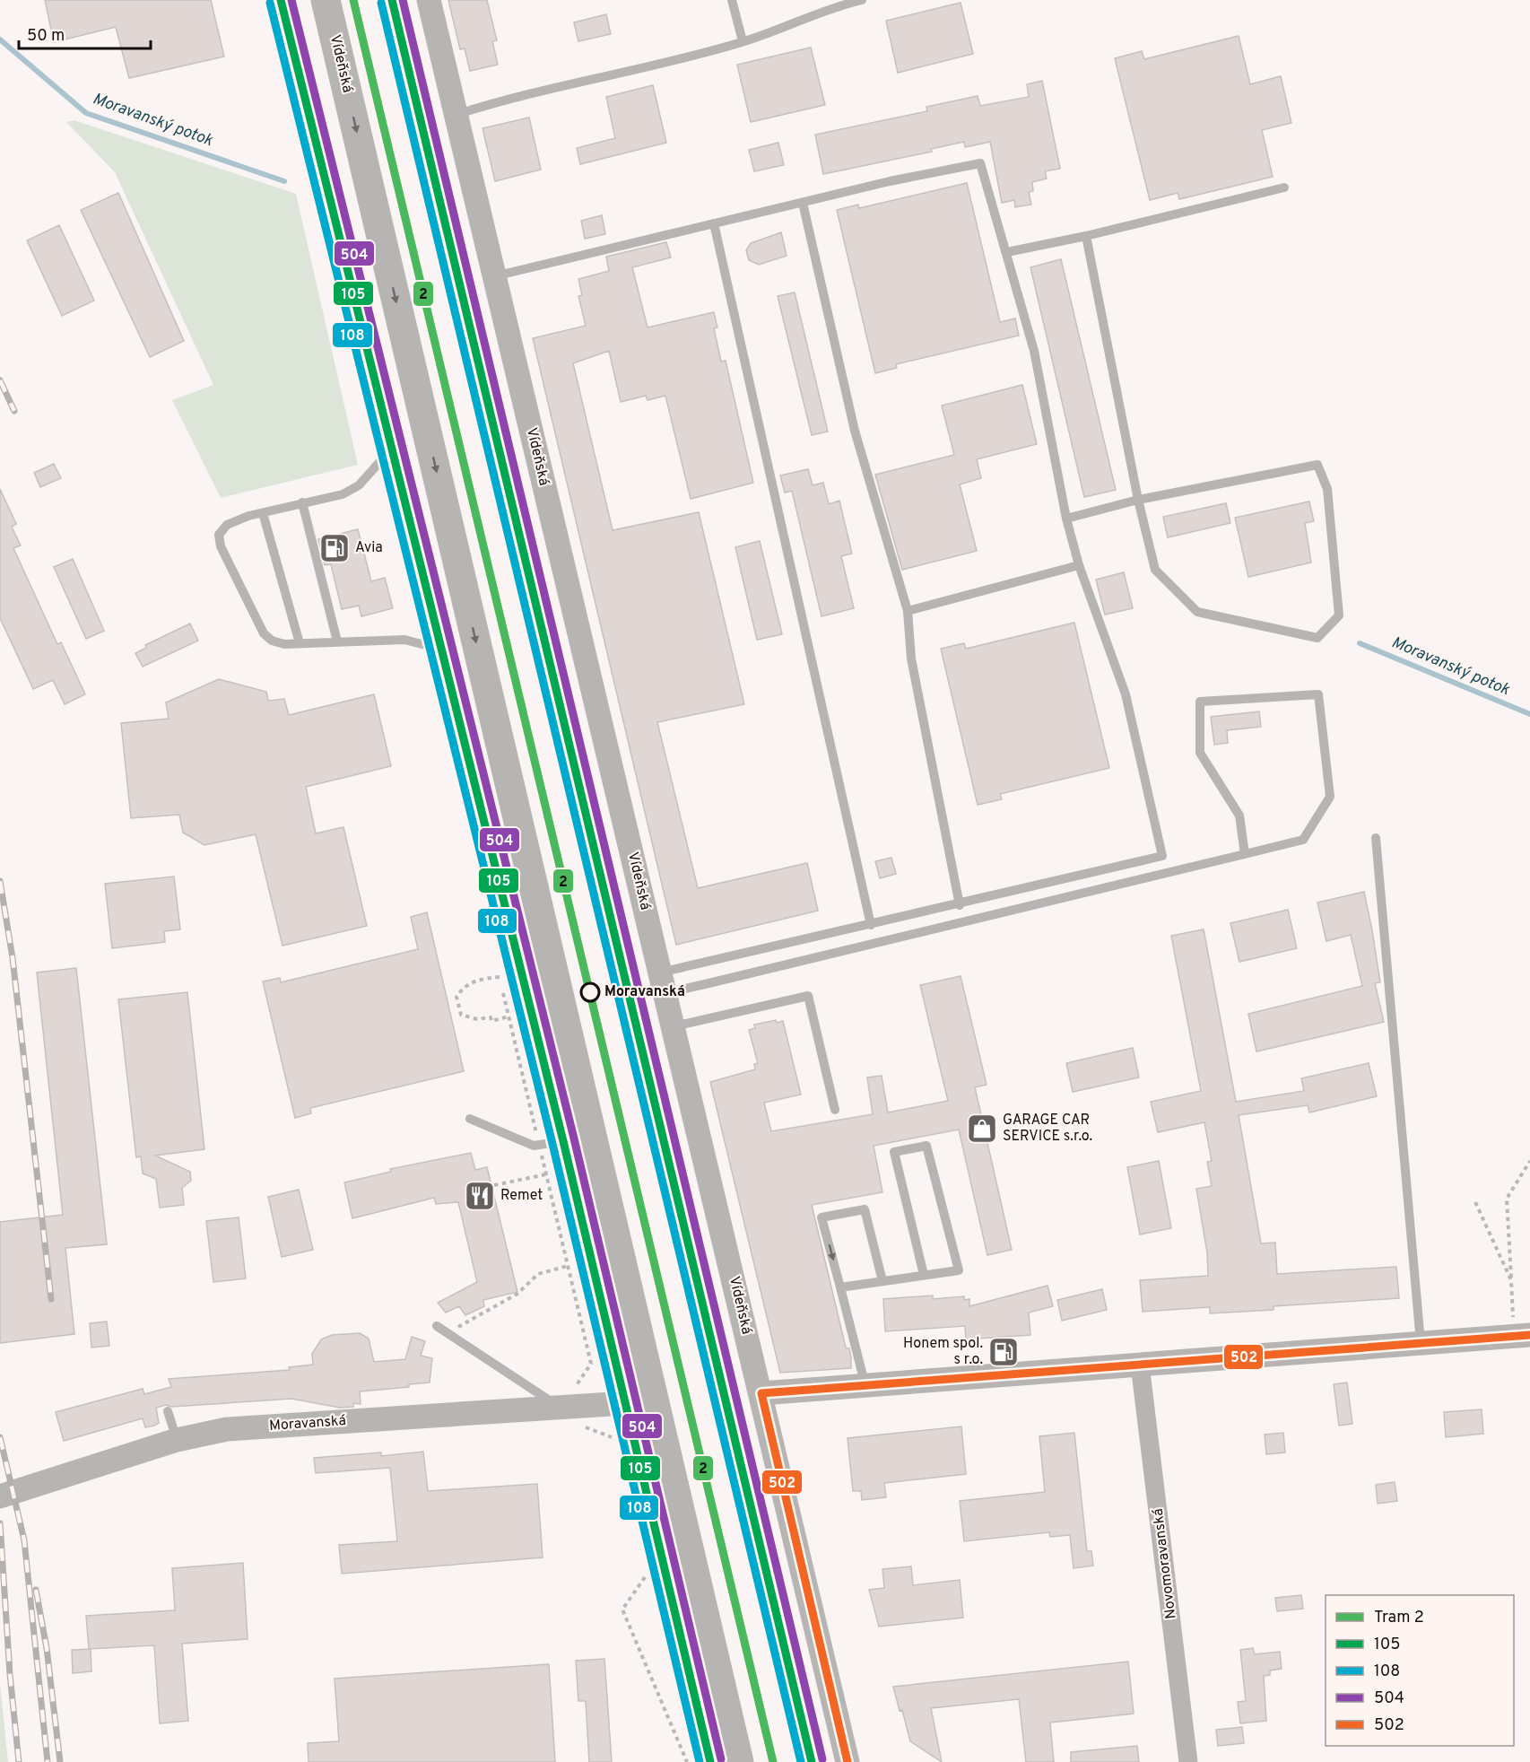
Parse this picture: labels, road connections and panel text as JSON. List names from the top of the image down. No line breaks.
{"streets":{"highway":["Vídeňská"],"street":["Moravanská","Novomoravanská"]},"water":["Moravanský potok"],"places":{"fuel station":["Avia","Honem spol. s r.o."],"other":["Moravanská"],"shop":["GARAGE CAR SERVICE s.r.o."],"restaurant":["Remet"]},"lines":["tram line 2","transit line 105","transit line 504","transit line 108","transit line 502"],"legend":["Tram 2","105","108","504","502"],"scale_bar":"50 m"}
